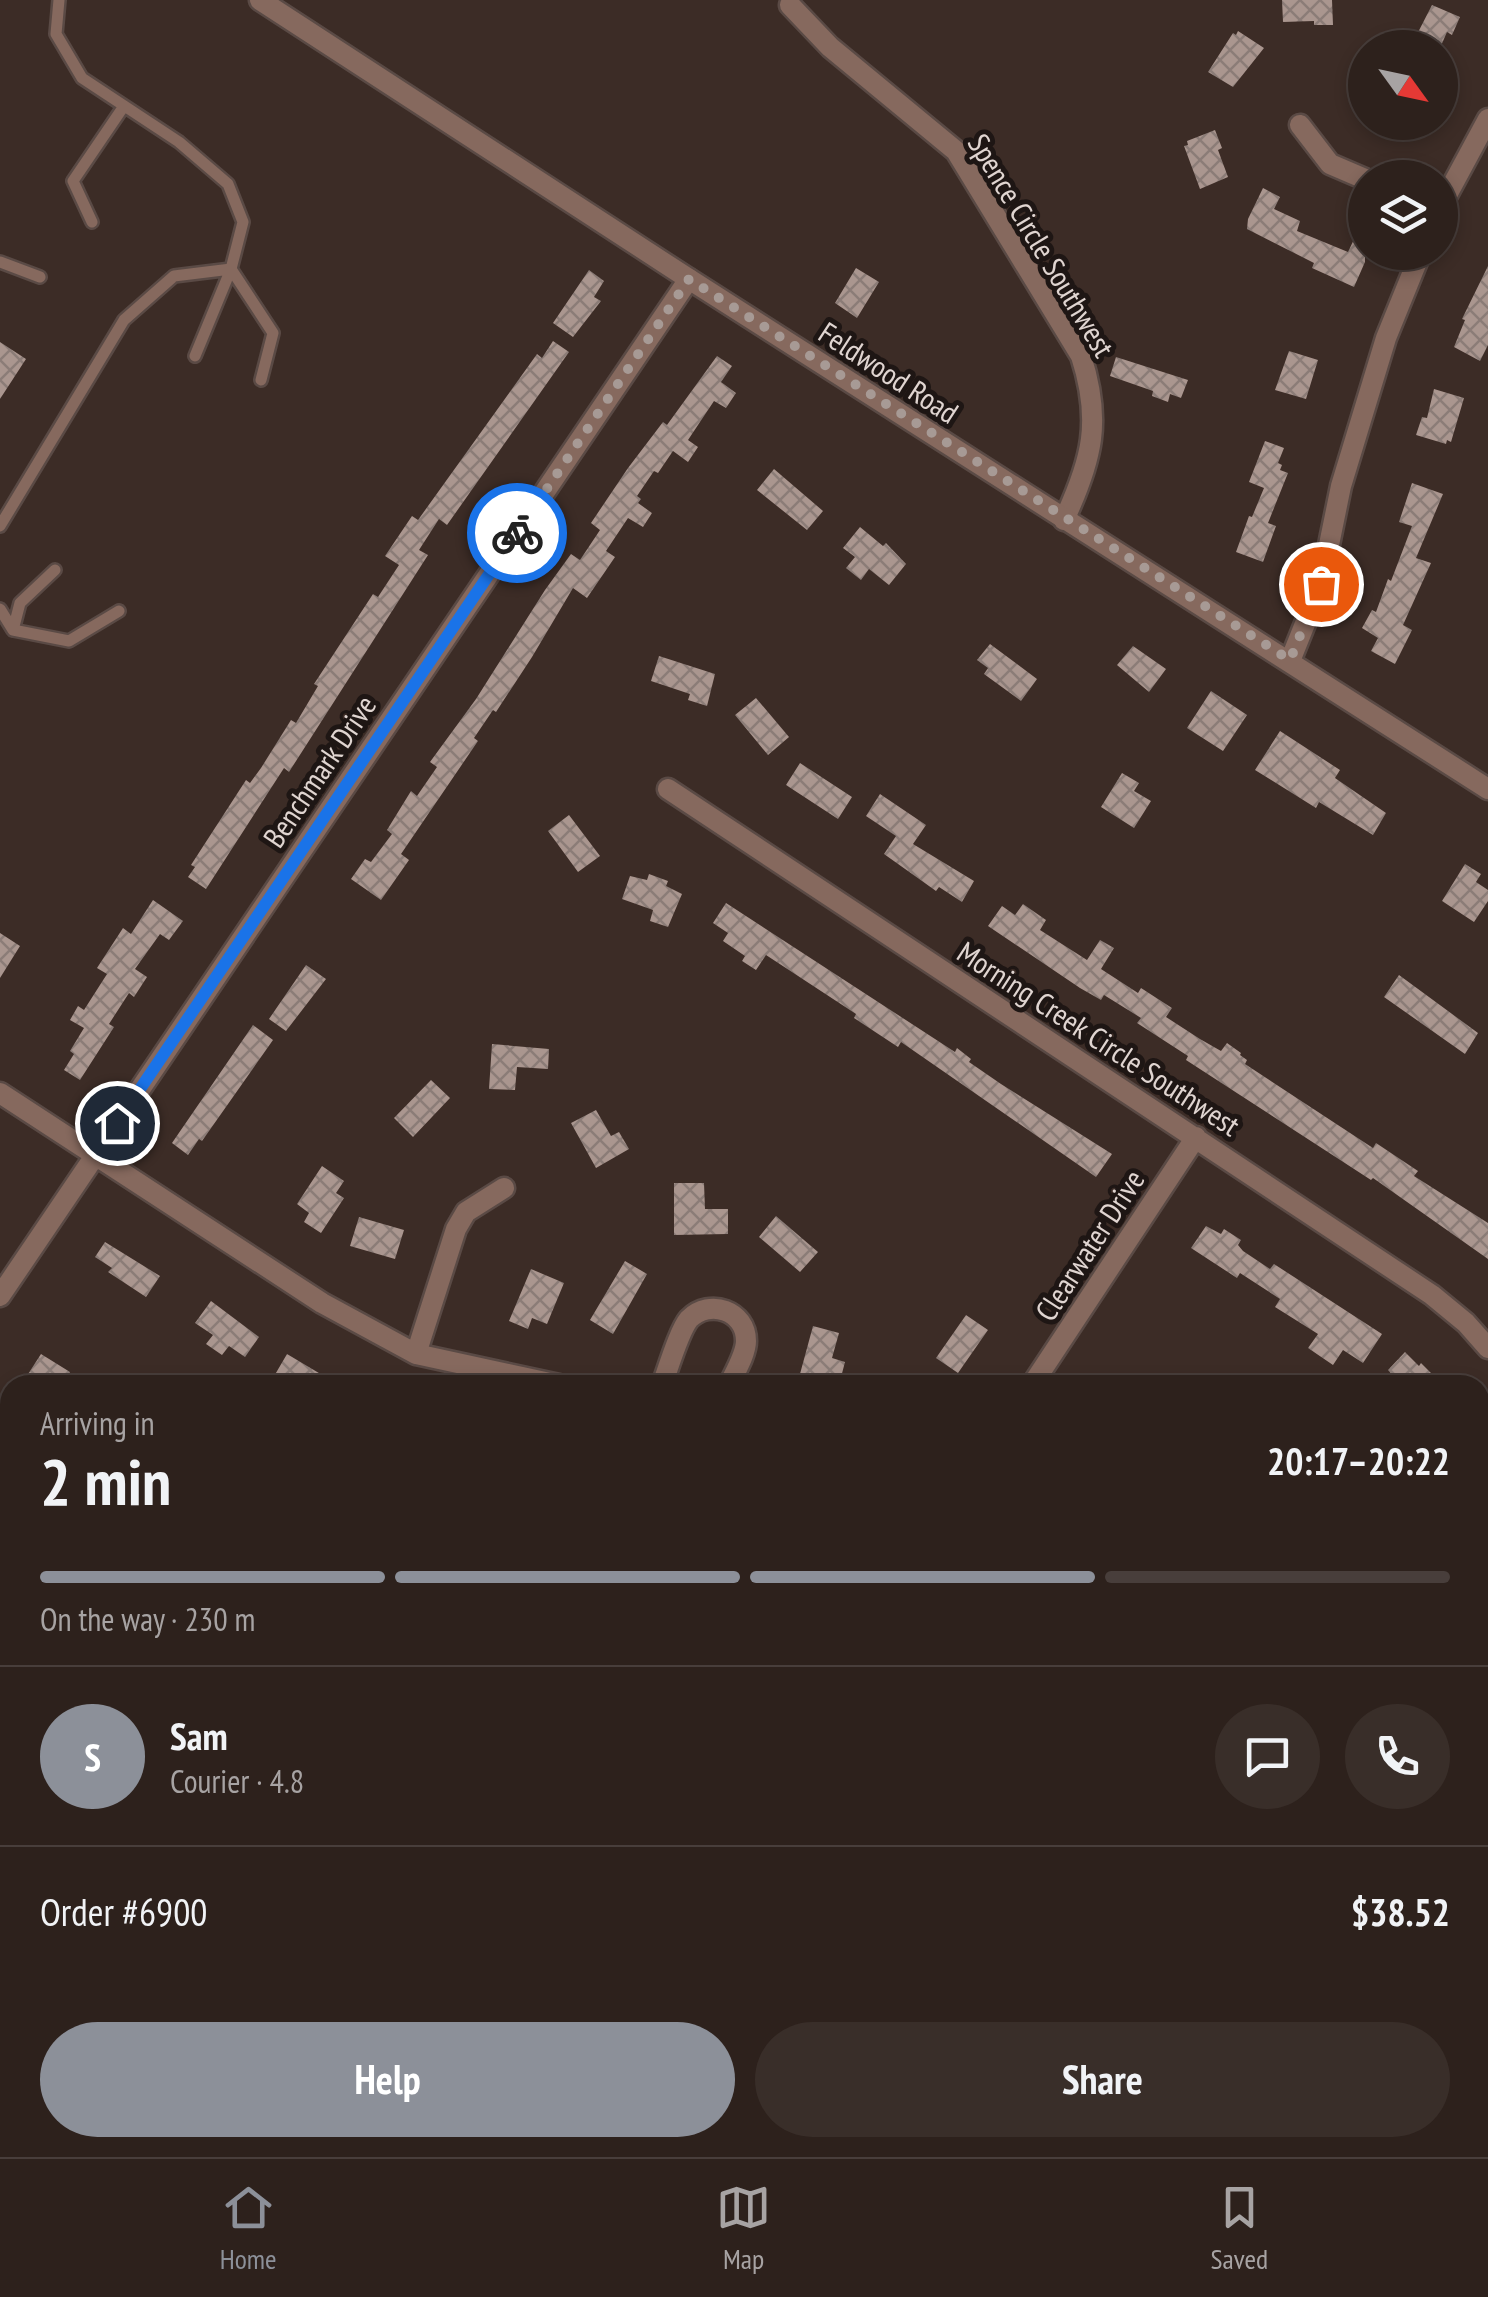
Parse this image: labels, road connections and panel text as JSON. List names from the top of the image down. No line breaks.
{"streets":{"street":["Spence Circle Southwest","Feldwood Road","Benchmark Drive","Morning Creek Circle Southwest","Clearwater Drive"]},"crossings":[["Spence Circle Southwest","Feldwood Road"],["Feldwood Road","Benchmark Drive"],["Morning Creek Circle Southwest","Clearwater Drive"]],"north":"bottom right","page":{"heading":["2 min","Arriving in","20:17–20:22"],"panel":["Sam","Courier · 4.8","Order #6900","$38.52"],"bar":"On the way · 230 m","round":"S","buttons":["Help","Share"],"tabs":["Home","Map","Saved"]}}
